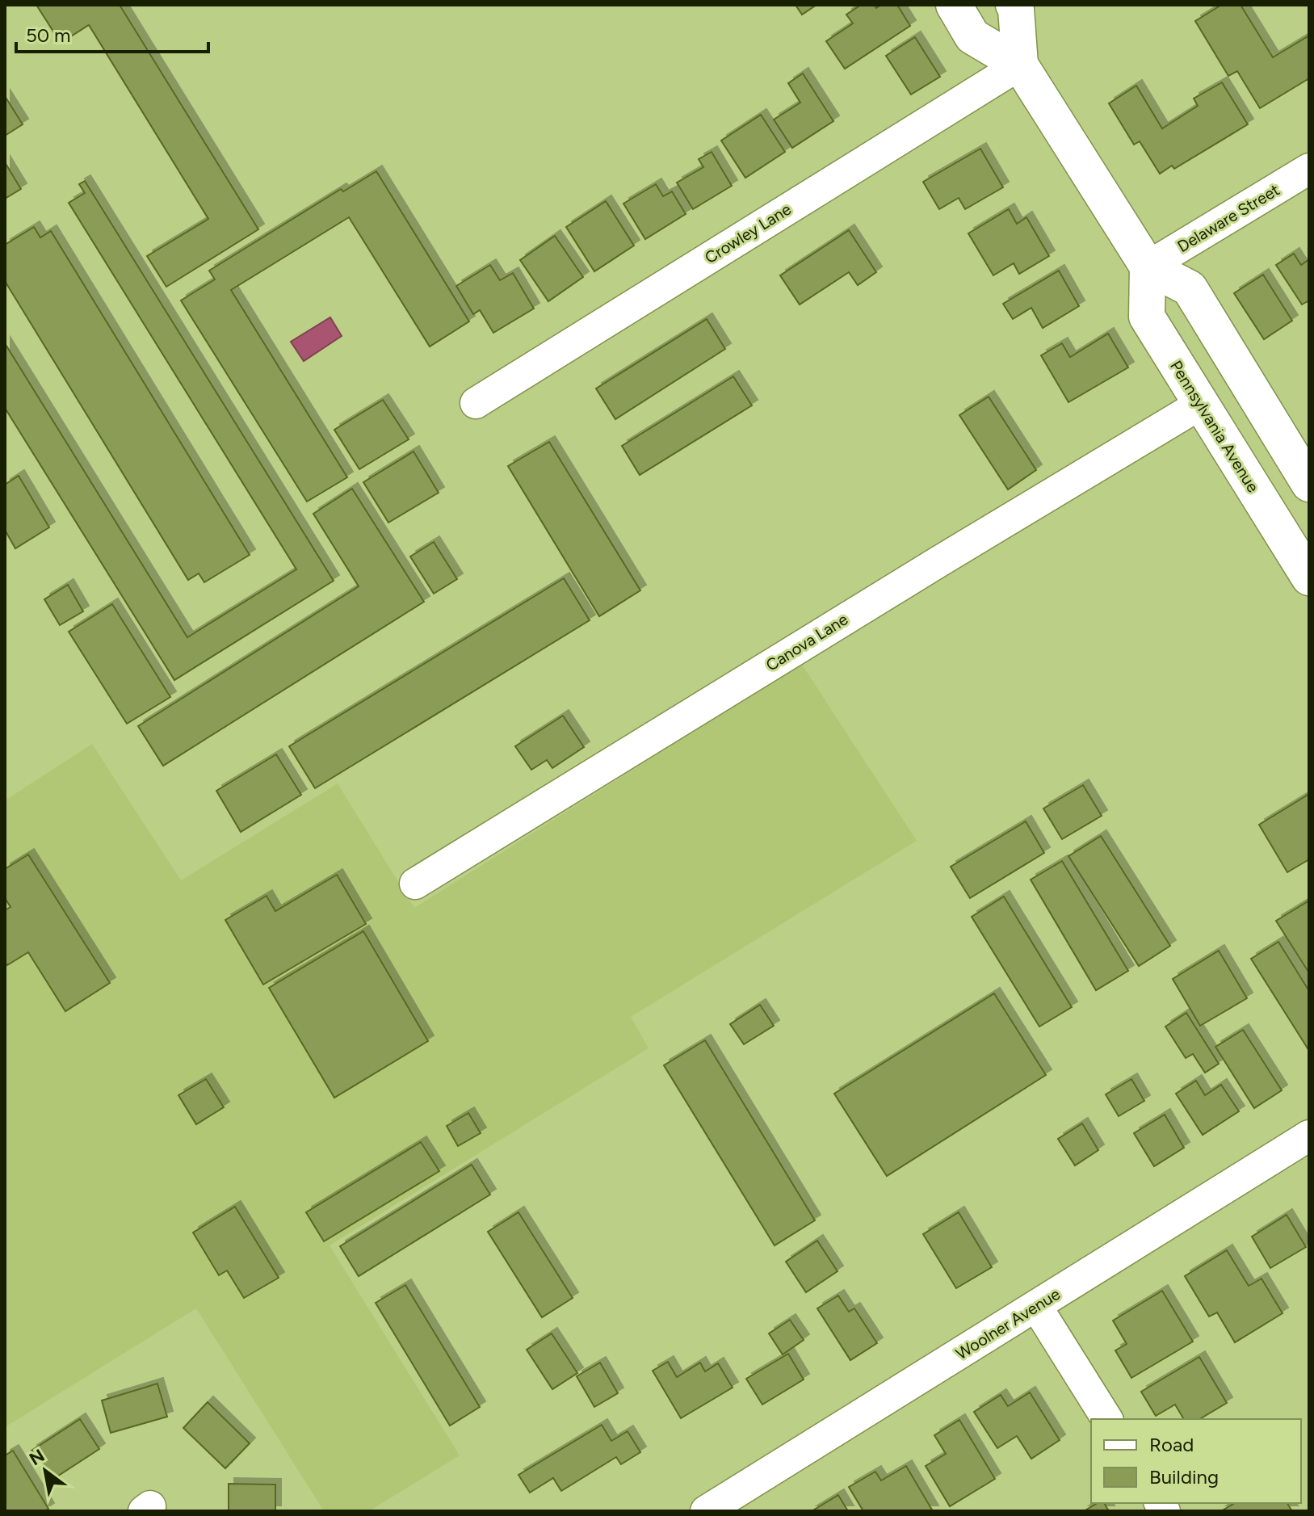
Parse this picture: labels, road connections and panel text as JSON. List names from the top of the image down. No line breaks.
{"streets":{"main road":["Pennsylvania Avenue"],"street":["Delaware Street","Crowley Lane","Canova Lane","Woolner Avenue"]},"crossings":[["Delaware Street","Pennsylvania Avenue"],["Pennsylvania Avenue","Canova Lane"]],"legend":["Road","Building"],"scale_bar":"50 m","north":"top left"}
